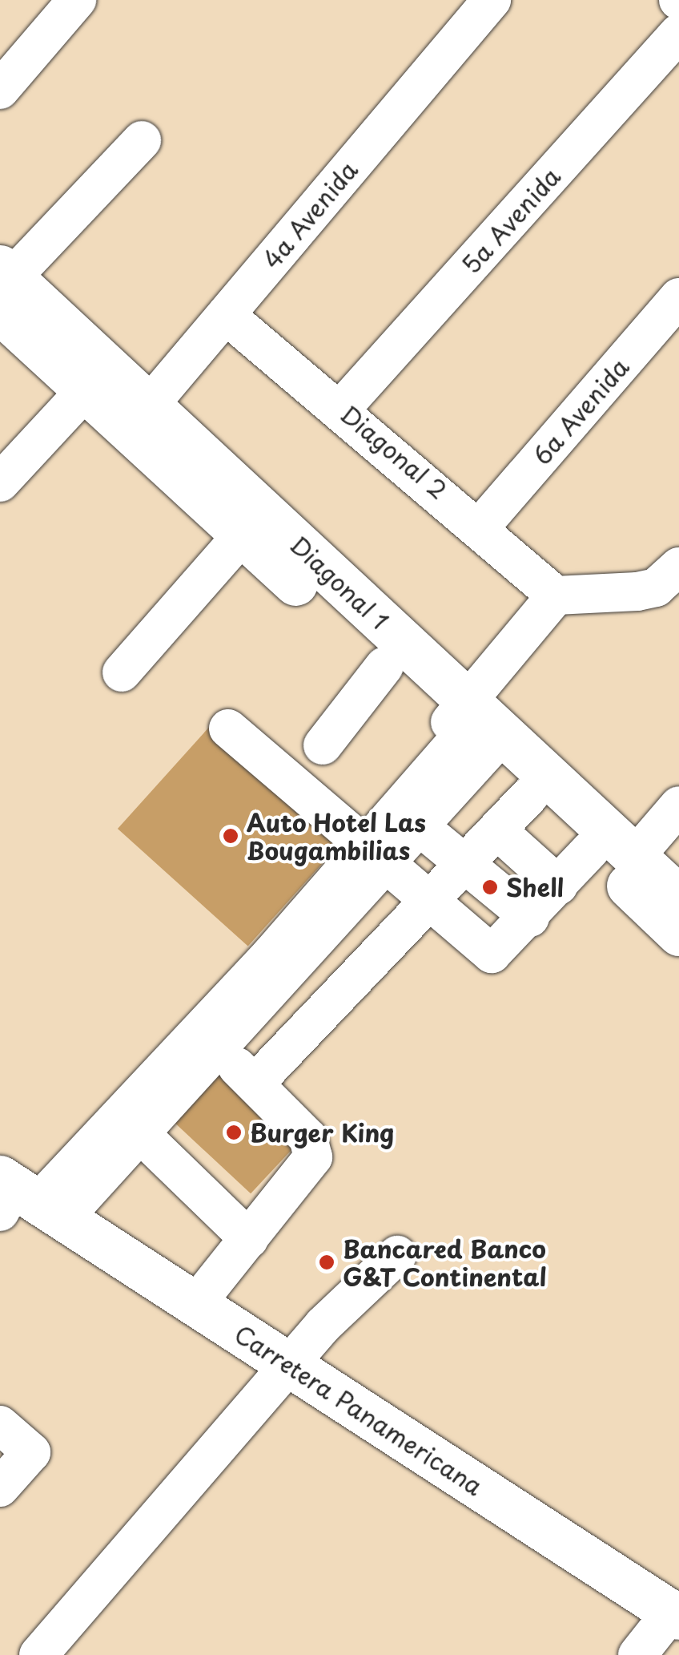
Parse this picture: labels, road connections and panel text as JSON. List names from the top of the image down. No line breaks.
{"streets":{"main road":["Diagonal 1","Carretera Panamericana"],"street":["4a Avenida","5a Avenida","6a Avenida","Diagonal 2"]},"crossings":[["4a Avenida","Diagonal 2"],["4a Avenida","Diagonal 1"],["5a Avenida","Diagonal 2"],["6a Avenida","Diagonal 2"]],"places":["Auto Hotel Las Bougambilias","Shell","Burger King","Bancared Banco G&T Continental"]}
